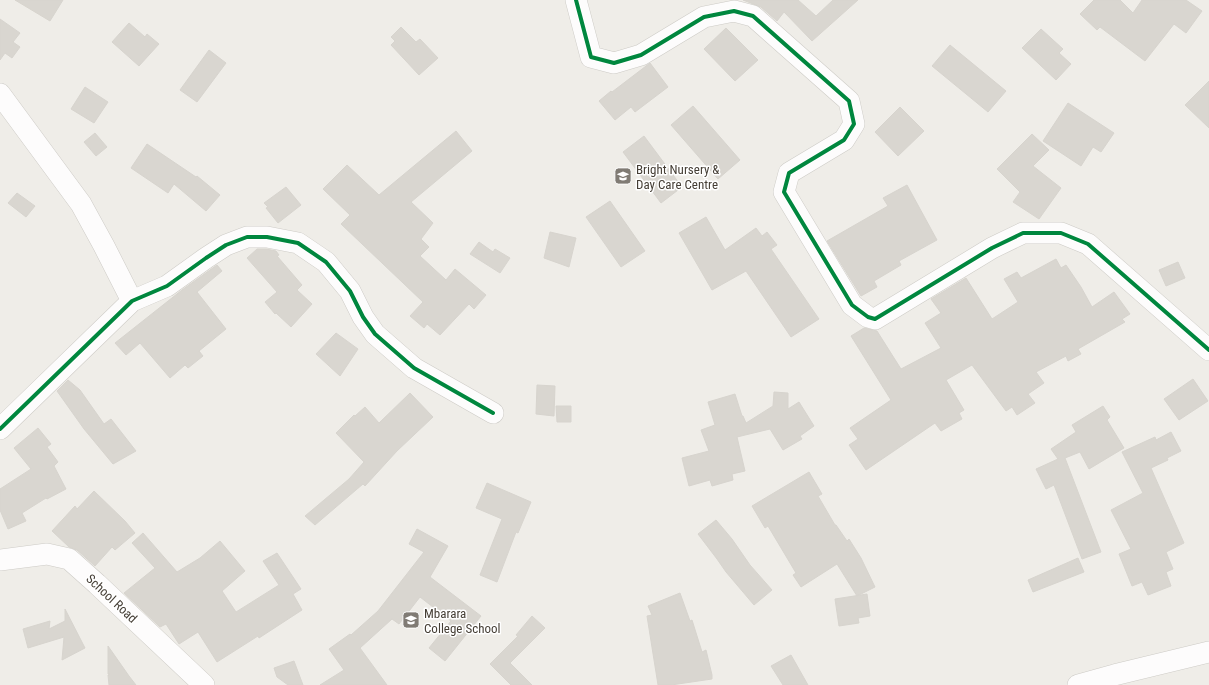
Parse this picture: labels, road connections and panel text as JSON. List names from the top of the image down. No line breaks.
{"streets":{"street":["School Road"]},"places":{"school or university":["Bright Nursery & Day Care Centre","Mbarara College School"]}}
